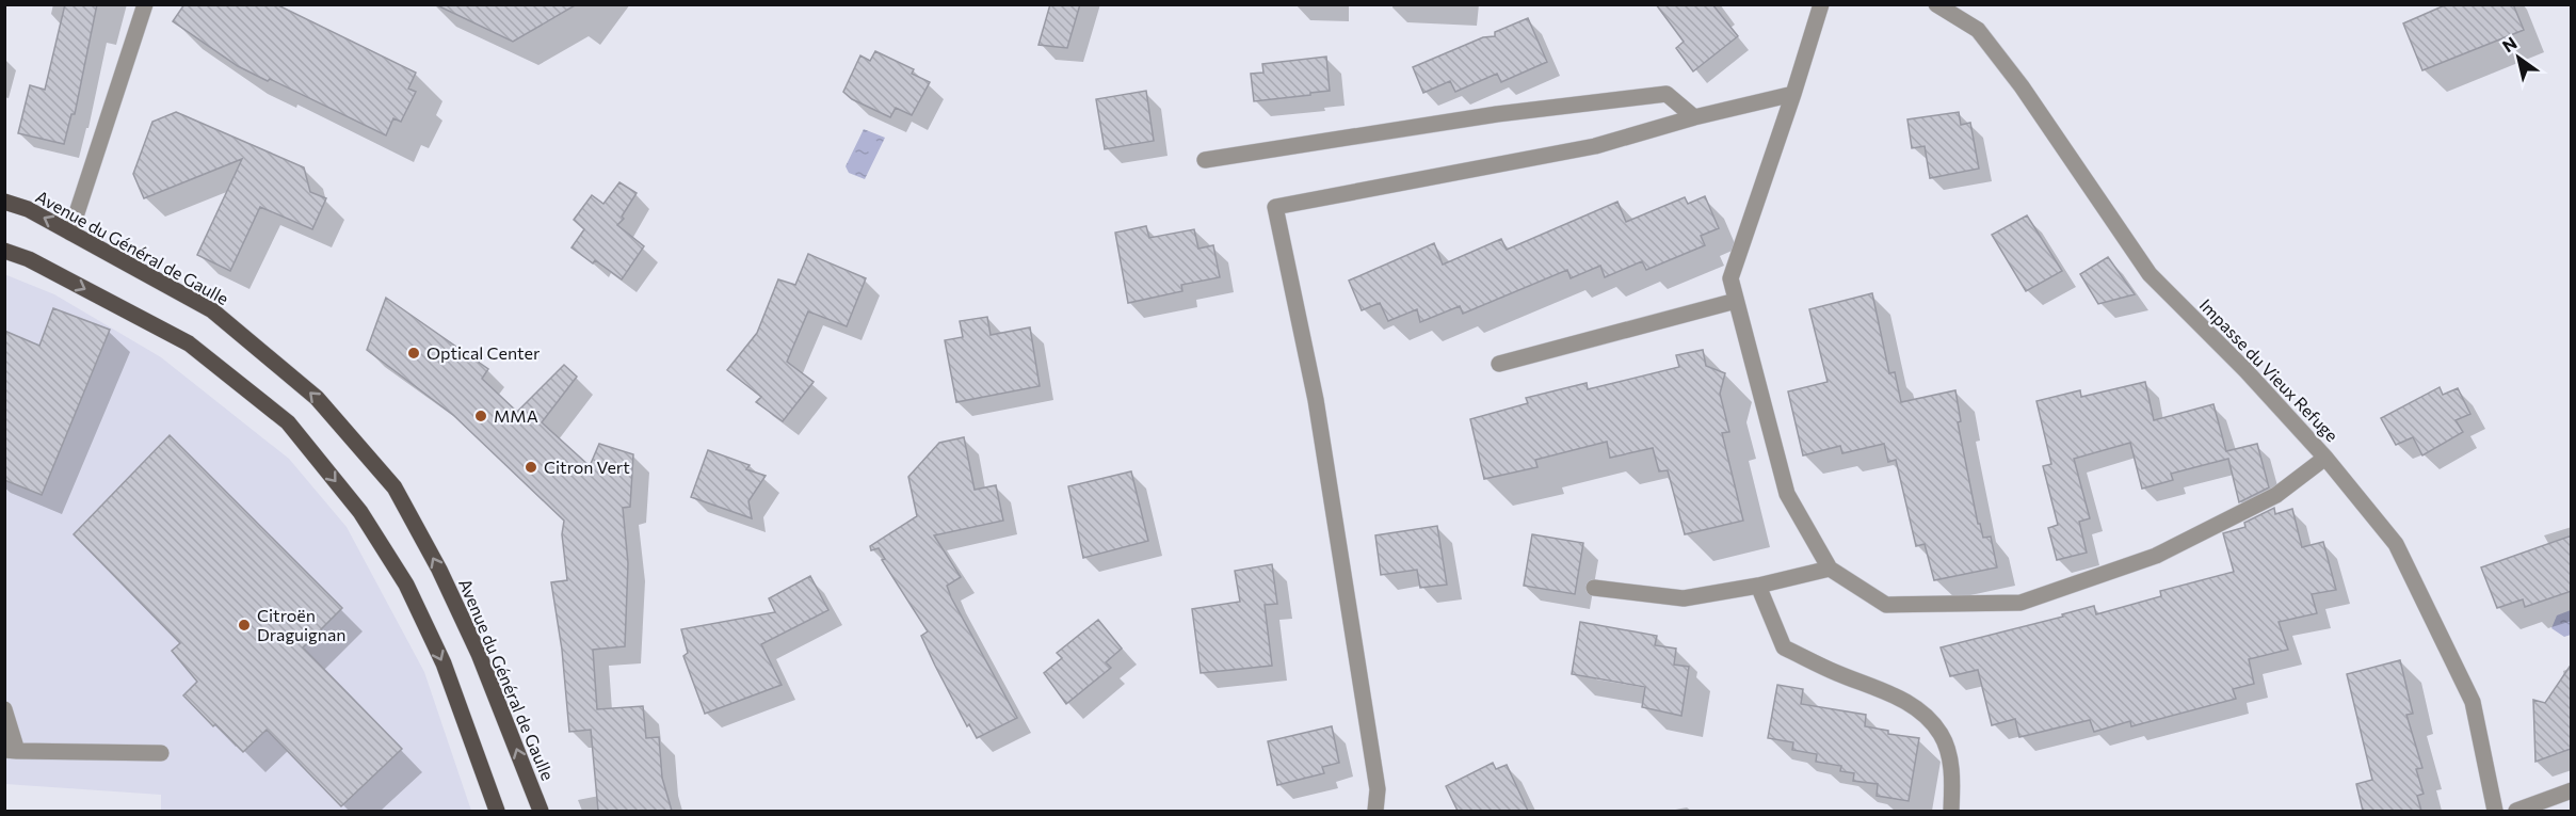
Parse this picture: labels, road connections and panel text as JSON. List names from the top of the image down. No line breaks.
{"streets":{"main road":["Avenue du Général de Gaulle"],"street":["Impasse du Vieux Refuge"]},"places":["Optical Center","MMA","Citron Vert","Citroën Draguignan"],"north":"top left"}
